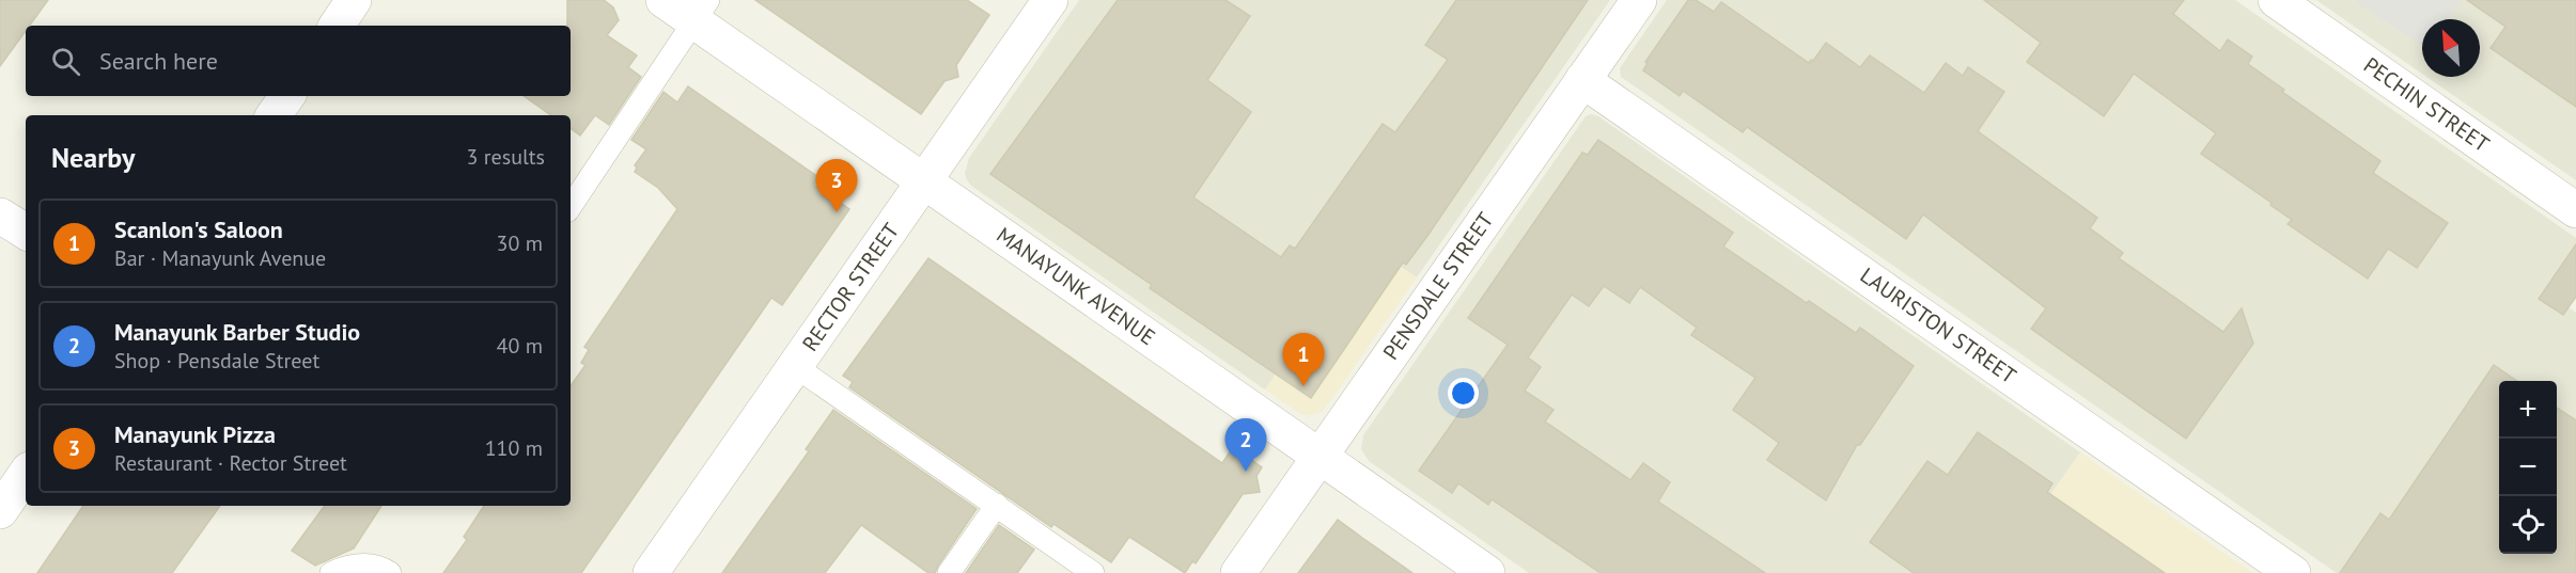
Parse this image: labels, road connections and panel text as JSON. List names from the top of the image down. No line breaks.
{"streets":{"street":["PECHIN STREET","MANAYUNK AVENUE","PENSDALE STREET","RECTOR STREET","LAURISTON STREET"]},"crossings":[["MANAYUNK AVENUE","PENSDALE STREET"],["MANAYUNK AVENUE","RECTOR STREET"],["PENSDALE STREET","LAURISTON STREET"]],"north":"top left","page":{"search":"Search here","heading":["Nearby","3 results"],"pins":["3","1","2"],"list":[{"mark":"1","name":"Scanlon's Saloon","note":"Bar · Manayunk Avenue","value":"30 m"},{"mark":"2","name":"Manayunk Barber Studio","note":"Shop · Pensdale Street","value":"40 m"},{"mark":"3","name":"Manayunk Pizza","note":"Restaurant · Rector Street","value":"110 m"}],"map_buttons":["+","−"]}}
